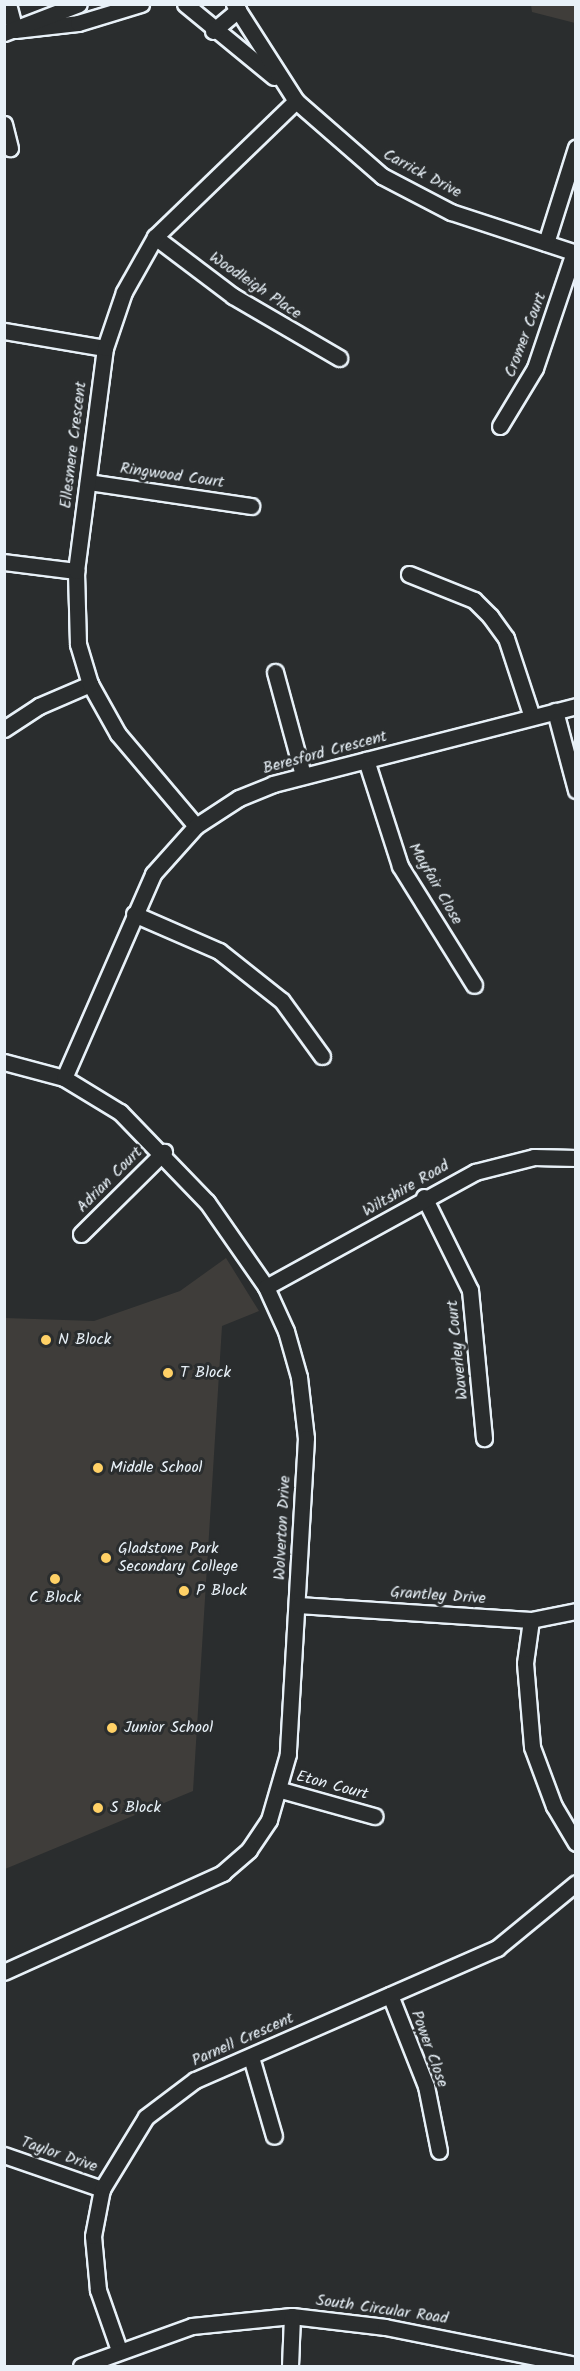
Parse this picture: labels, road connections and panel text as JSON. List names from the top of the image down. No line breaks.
{"streets":{"street":["Carrick Drive","Woodleigh Place","Cromer Court","Ellesmere Crescent","Ringwood Court","Beresford Crescent","Mayfair Close","Adrian Court","Wiltshire Road","Waverley Court","Wolverton Drive","Grantley Drive","Eton Court","Parnell Crescent","Power Close","Taylor Drive","South Circular Road"]},"crossings":[["Carrick Drive","Cromer Court"],["Carrick Drive","Ellesmere Crescent"],["Woodleigh Place","Ellesmere Crescent"],["Ellesmere Crescent","Ringwood Court"],["Ellesmere Crescent","Beresford Crescent"],["Beresford Crescent","Mayfair Close"],["Beresford Crescent","Wolverton Drive"],["Adrian Court","Wolverton Drive"],["Wiltshire Road","Waverley Court"],["Wiltshire Road","Wolverton Drive"],["Wolverton Drive","Grantley Drive"],["Wolverton Drive","Eton Court"],["Parnell Crescent","Power Close"],["Parnell Crescent","Taylor Drive"],["Parnell Crescent","South Circular Road"]],"places":["N Block","T Block","Middle School","Gladstone Park Secondary College","C Block","P Block","Junior School","S Block"]}
